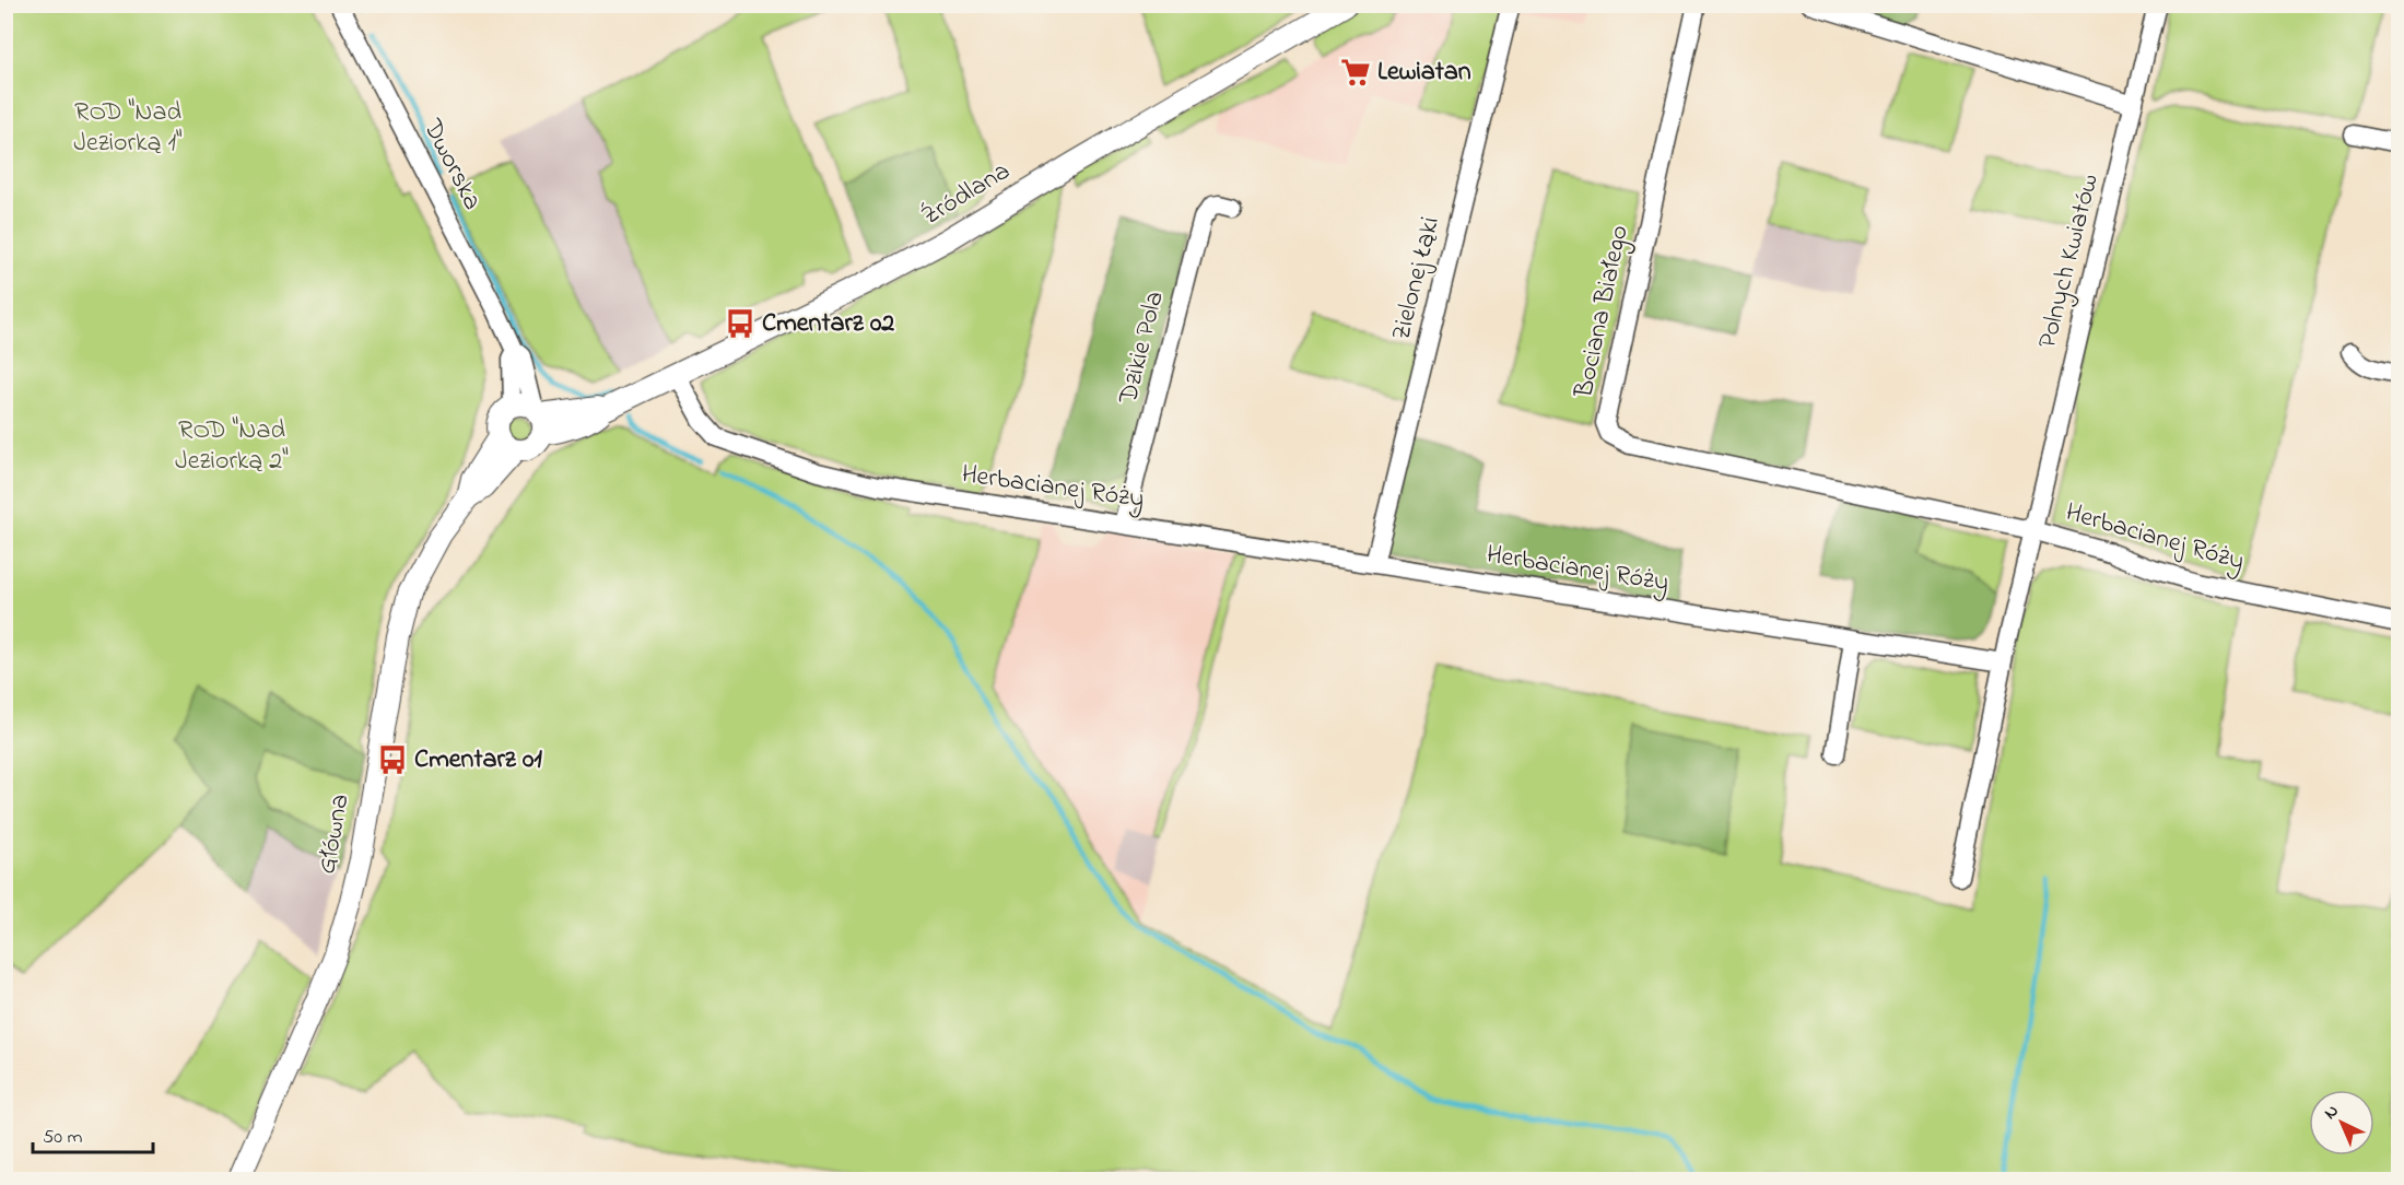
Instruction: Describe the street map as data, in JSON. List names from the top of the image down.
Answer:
{
  "streets": {
    "main road": ["Źródlana", "Główna"],
    "street": [
      "Dworska",
      "Polnych Kwiatów",
      "Zielonej Łąki",
      "Bociana Białego",
      "Dzikie Pola",
      "Herbacianej Róży"
    ]
  },
  "crossings": [
    ["Dworska", "Źródlana"],
    ["Dworska", "Główna"],
    ["Źródlana", "Herbacianej Róży"],
    ["Źródlana", "Główna"],
    ["Polnych Kwiatów", "Bociana Białego"],
    ["Polnych Kwiatów", "Herbacianej Róży"],
    ["Zielonej Łąki", "Herbacianej Róży"],
    ["Bociana Białego", "Herbacianej Róży"],
    ["Dzikie Pola", "Herbacianej Róży"]
  ],
  "parks": ["ROD \"Nad Jeziorką 1\"", "ROD \"Nad Jeziorką 2\""],
  "places": {
    "supermarket": ["Lewiatan"],
    "bus stop": ["Cmentarz 02", "Cmentarz 01"]
  },
  "scale_bar": "50 m",
  "north": "top left"
}
